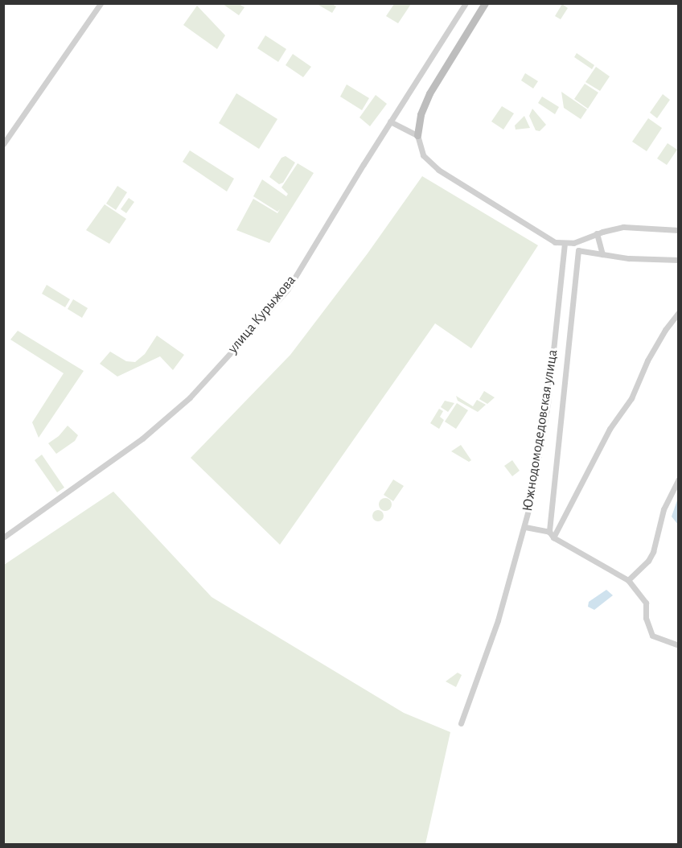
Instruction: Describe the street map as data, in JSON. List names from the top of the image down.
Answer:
{
  "streets": {
    "street": ["улица Курыжова", "Южнодомодедовская улица"]
  }
}
